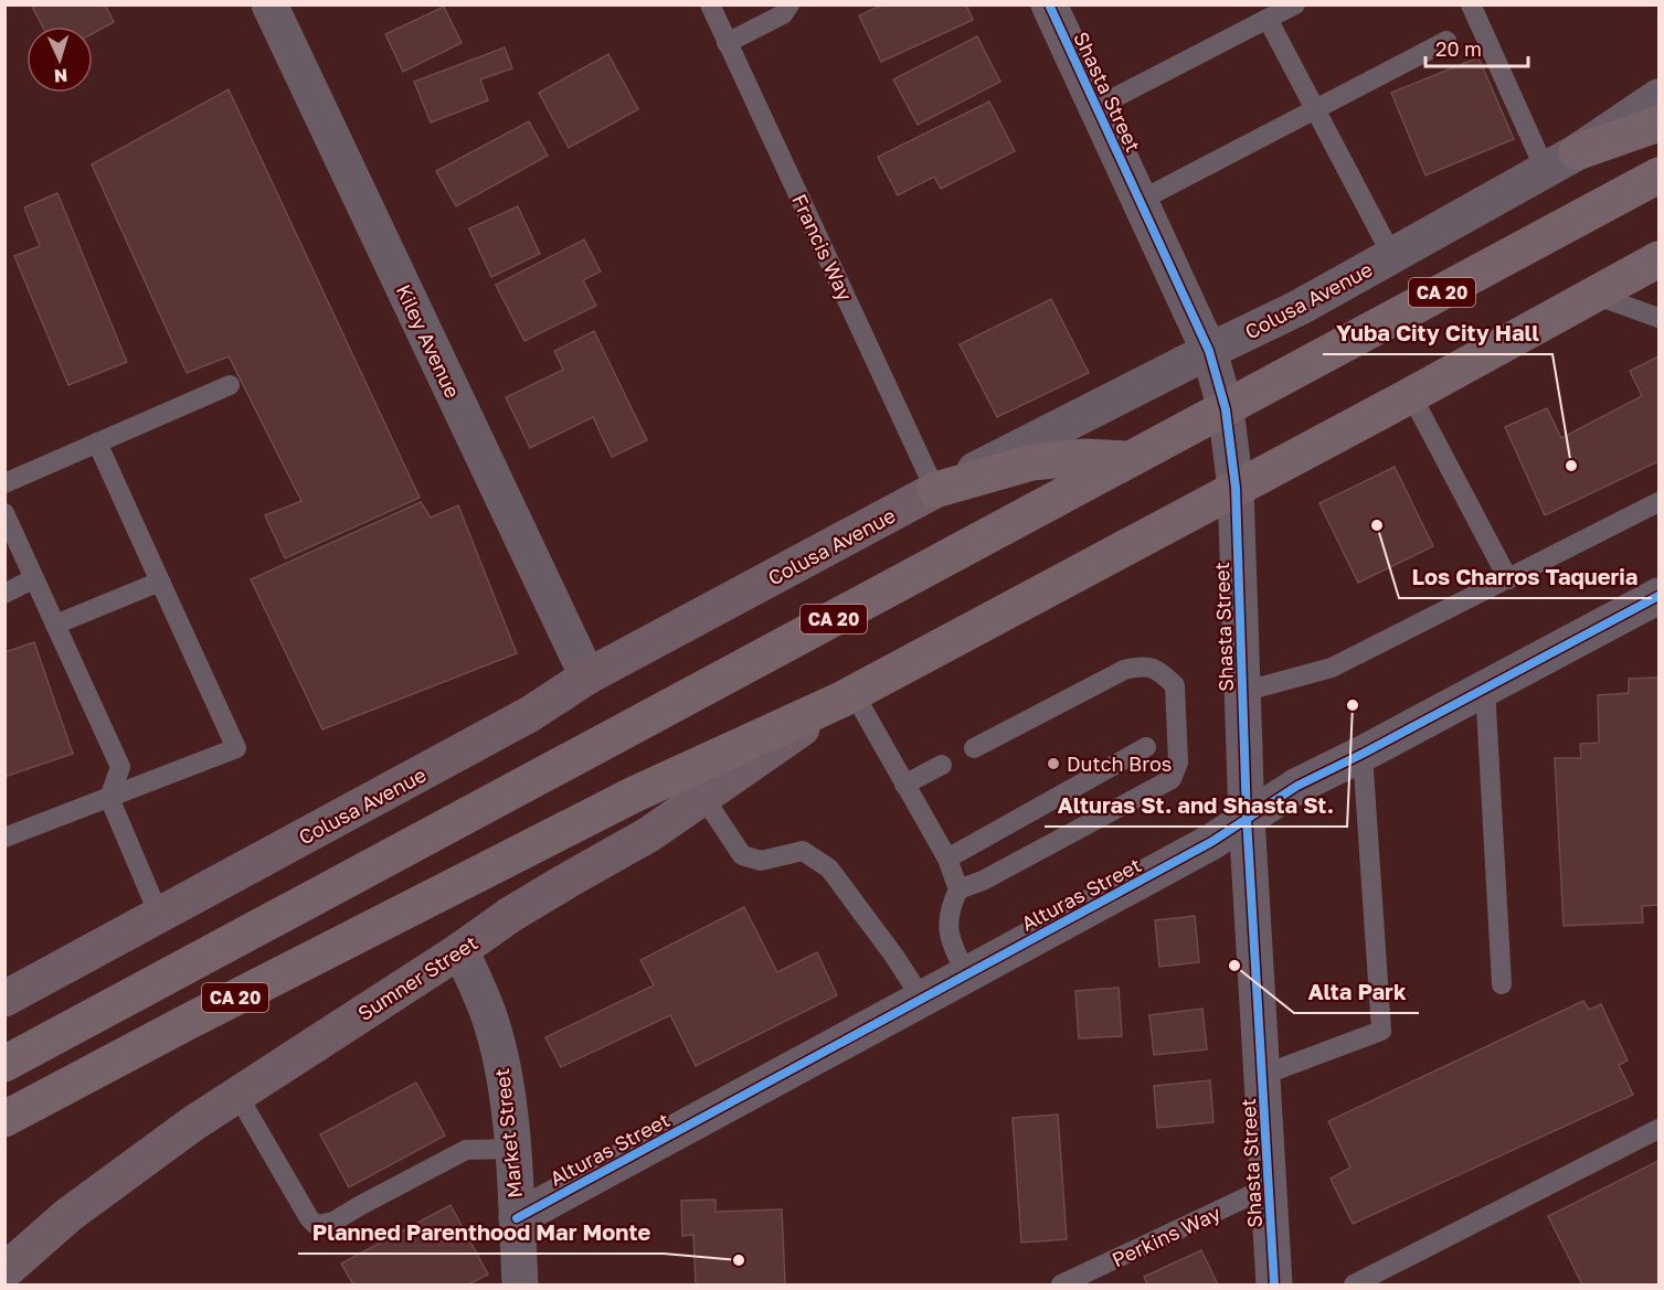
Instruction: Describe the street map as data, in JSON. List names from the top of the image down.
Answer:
{
  "streets": {
    "highway": ["CA 20"],
    "main road": ["Colusa Avenue", "Sumner Street"],
    "street": [
      "Shasta Street",
      "Kiley Avenue",
      "Alturas Street",
      "Market Street"
    ],
    "lane": ["Francis Way", "Perkins Way"]
  },
  "crossings": [
    ["Shasta Street", "CA 20"],
    ["Shasta Street", "Colusa Avenue"],
    ["Shasta Street", "Alturas Street"],
    ["Shasta Street", "Perkins Way"],
    ["Francis Way", "Colusa Avenue"],
    ["CA 20", "Sumner Street"],
    ["Colusa Avenue", "Kiley Avenue"],
    ["Alturas Street", "Market Street"],
    ["Sumner Street", "Market Street"]
  ],
  "places": [
    "Yuba City City Hall",
    "Los Charros Taqueria",
    "Alturas St. and Shasta St.",
    "Dutch Bros",
    "Alta Park",
    "Planned Parenthood Mar Monte"
  ],
  "scale_bar": "20 m",
  "north": "bottom"
}
